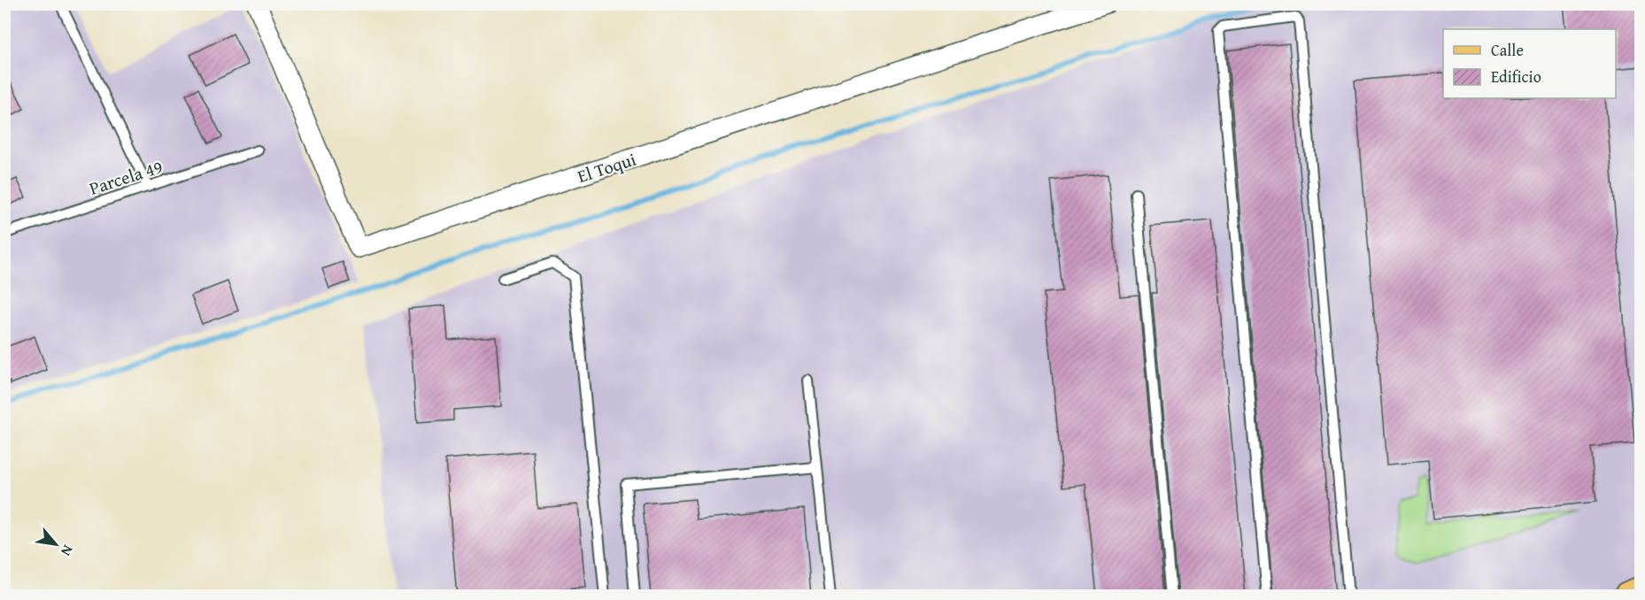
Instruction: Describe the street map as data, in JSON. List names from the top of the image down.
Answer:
{
  "streets": {
    "street": ["El Toqui"],
    "lane": ["Parcela 49"]
  },
  "legend": ["Calle", "Edificio"],
  "north": "bottom right"
}
